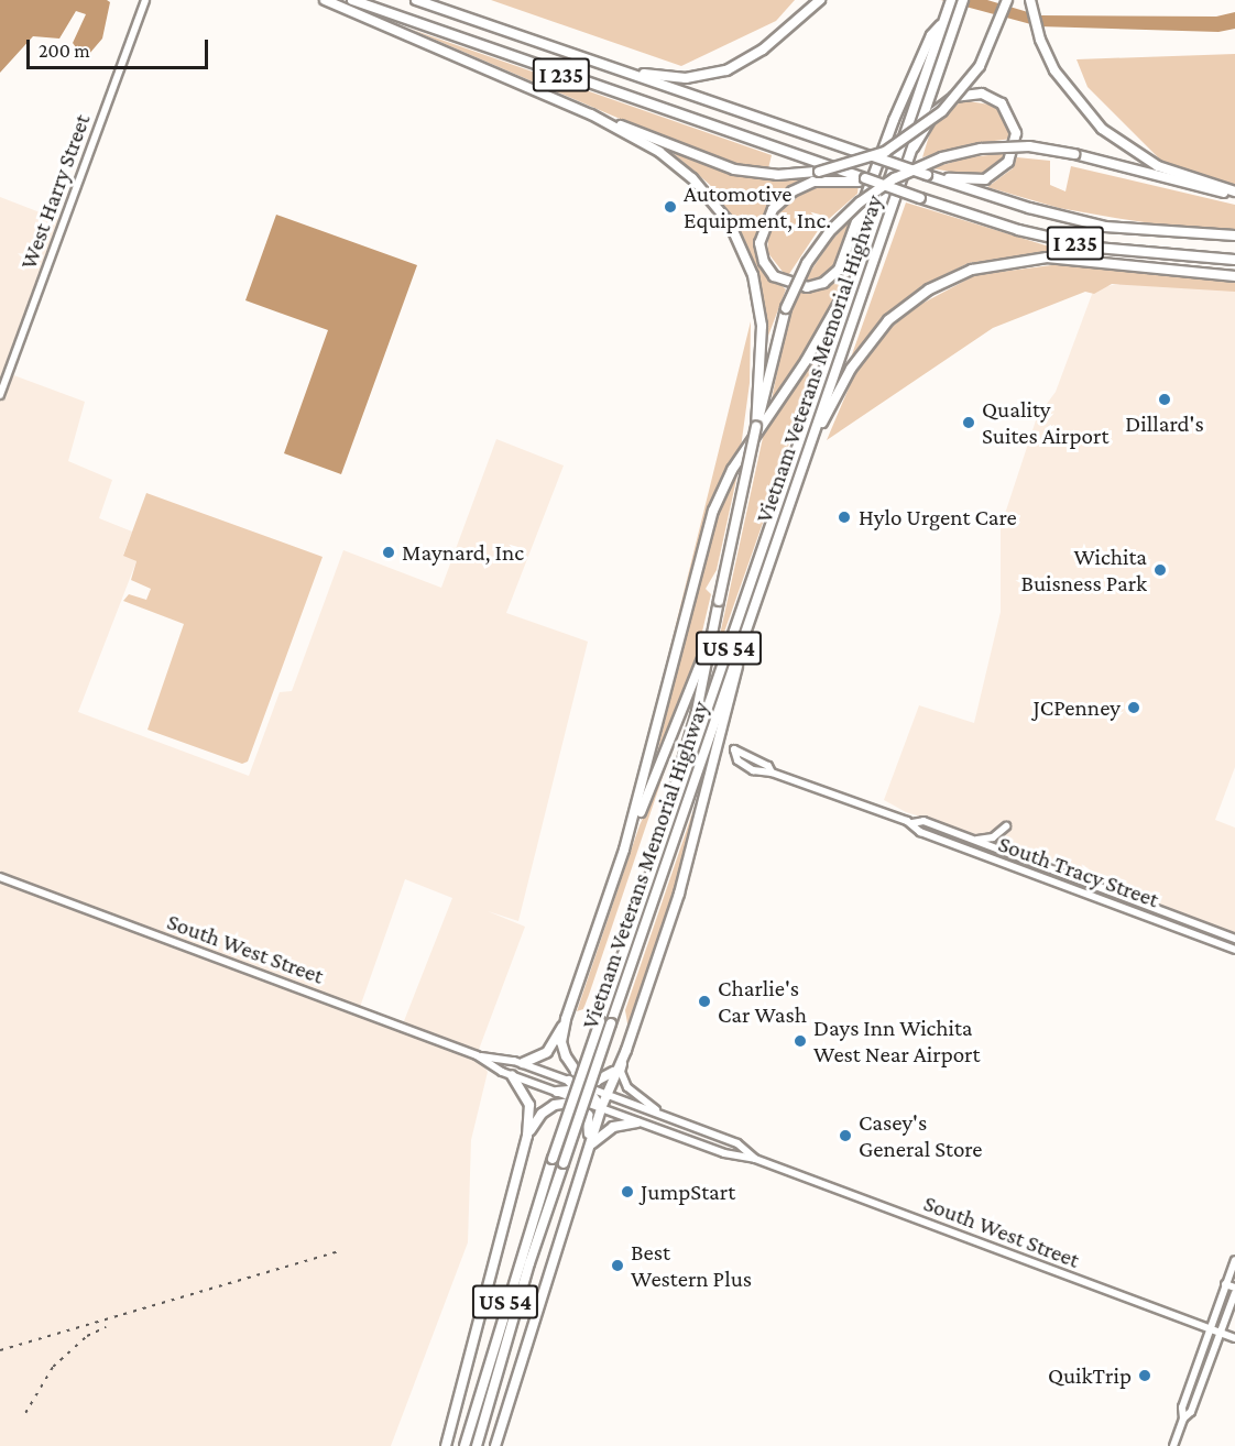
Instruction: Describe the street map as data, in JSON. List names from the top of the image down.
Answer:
{
  "streets": {
    "highway": ["I 235", "Vietnam Veterans Memorial Highway", "US 54"],
    "street": ["West Harry Street", "South Tracy Street", "South West Street"]
  },
  "places": [
    "Automotive Equipment, Inc.",
    "Dillard's",
    "Quality Suites Airport",
    "Hylo Urgent Care",
    "Maynard, Inc",
    "Wichita Buisness Park",
    "JCPenney",
    "Charlie's Car Wash",
    "Days Inn Wichita West Near Airport",
    "Casey's General Store",
    "JumpStart",
    "Best Western Plus",
    "QuikTrip"
  ],
  "scale_bar": "200 m"
}
